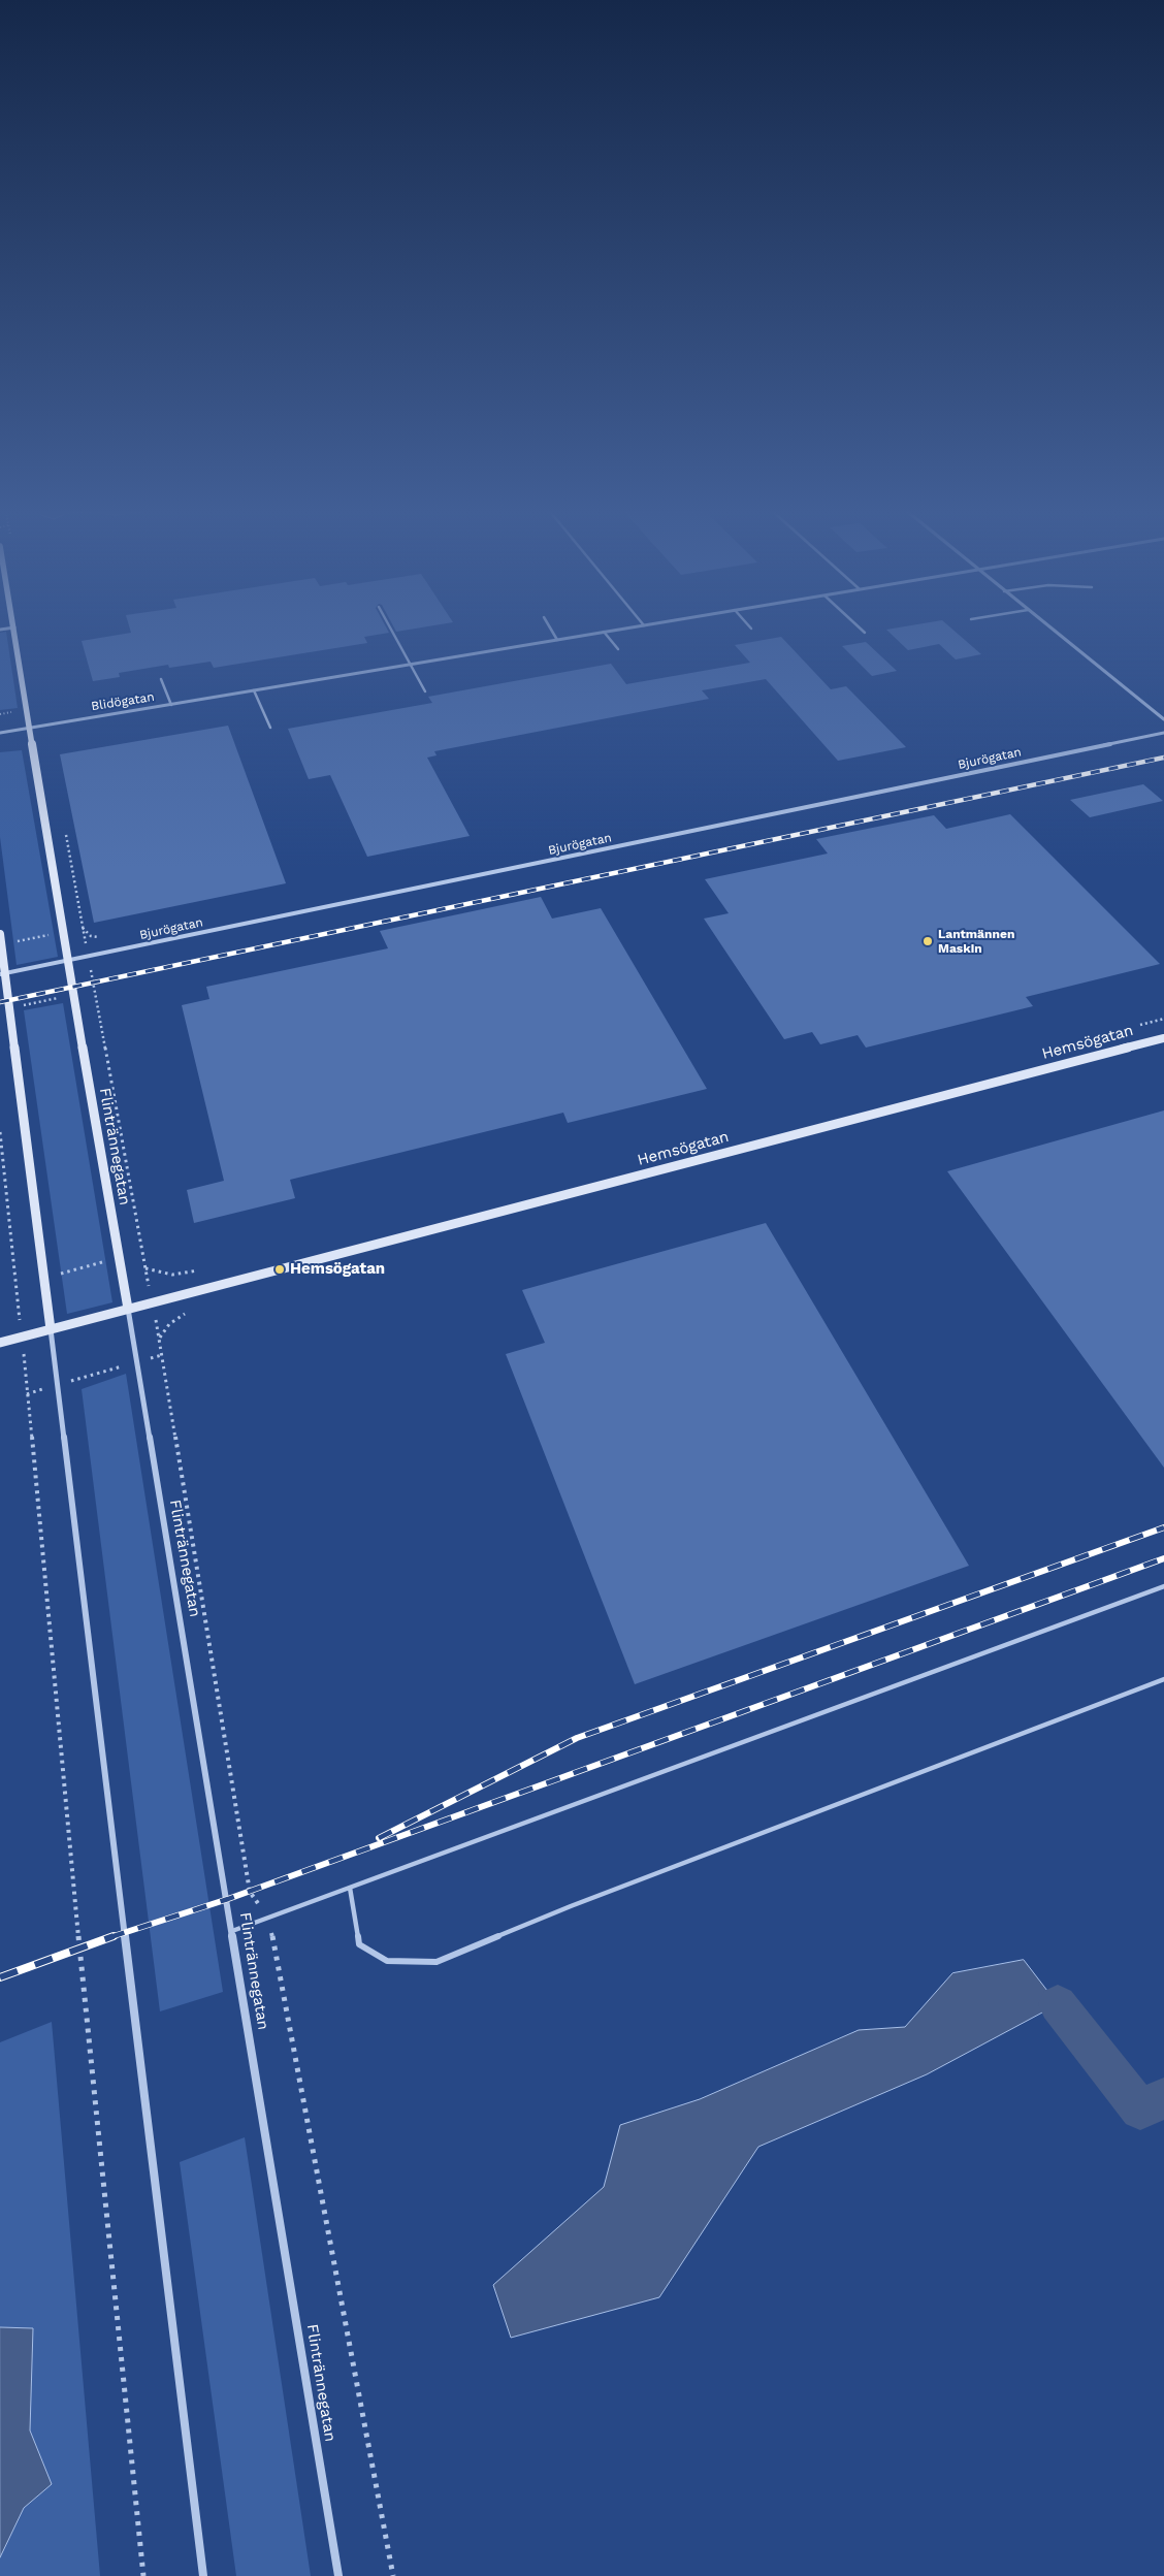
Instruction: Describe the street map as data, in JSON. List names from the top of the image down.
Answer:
{
  "streets": {
    "street": [
      "Blidögatan",
      "Bjurögatan",
      "Hemsögatan",
      "Flintrännegatan"
    ]
  },
  "crossings": [
    ["Blidögatan", "Flintrännegatan"],
    ["Bjurögatan", "Flintrännegatan"],
    ["Hemsögatan", "Flintrännegatan"]
  ],
  "places": ["Lantmännen Maskin", "Hemsögatan"]
}
